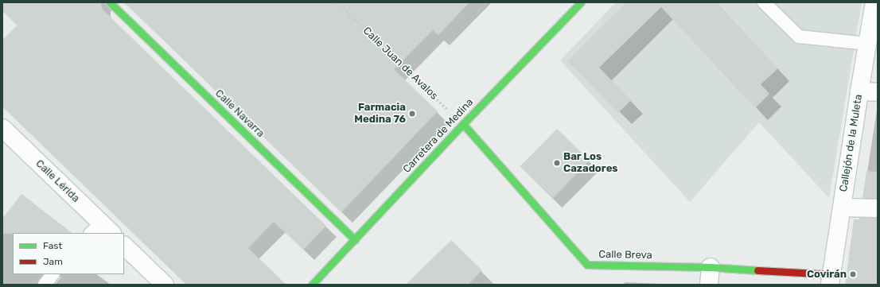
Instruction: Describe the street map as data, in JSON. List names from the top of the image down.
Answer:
{
  "streets": {
    "street": [
      "Calle Navarra",
      "Carretera de Medina",
      "Callejón de la Muleta",
      "Calle Lérida",
      "Calle Breva"
    ],
    "path": ["Calle Juan de Avalos"]
  },
  "crossings": [
    ["Calle Juan de Avalos", "Carretera de Medina"],
    ["Calle Juan de Avalos", "Calle Breva"],
    ["Calle Navarra", "Carretera de Medina"],
    ["Carretera de Medina", "Calle Breva"],
    ["Callejón de la Muleta", "Calle Breva"]
  ],
  "places": ["Farmacia Medina 76", "Bar Los Cazadores", "Covirán"],
  "legend": ["Fast", "Jam"]
}
